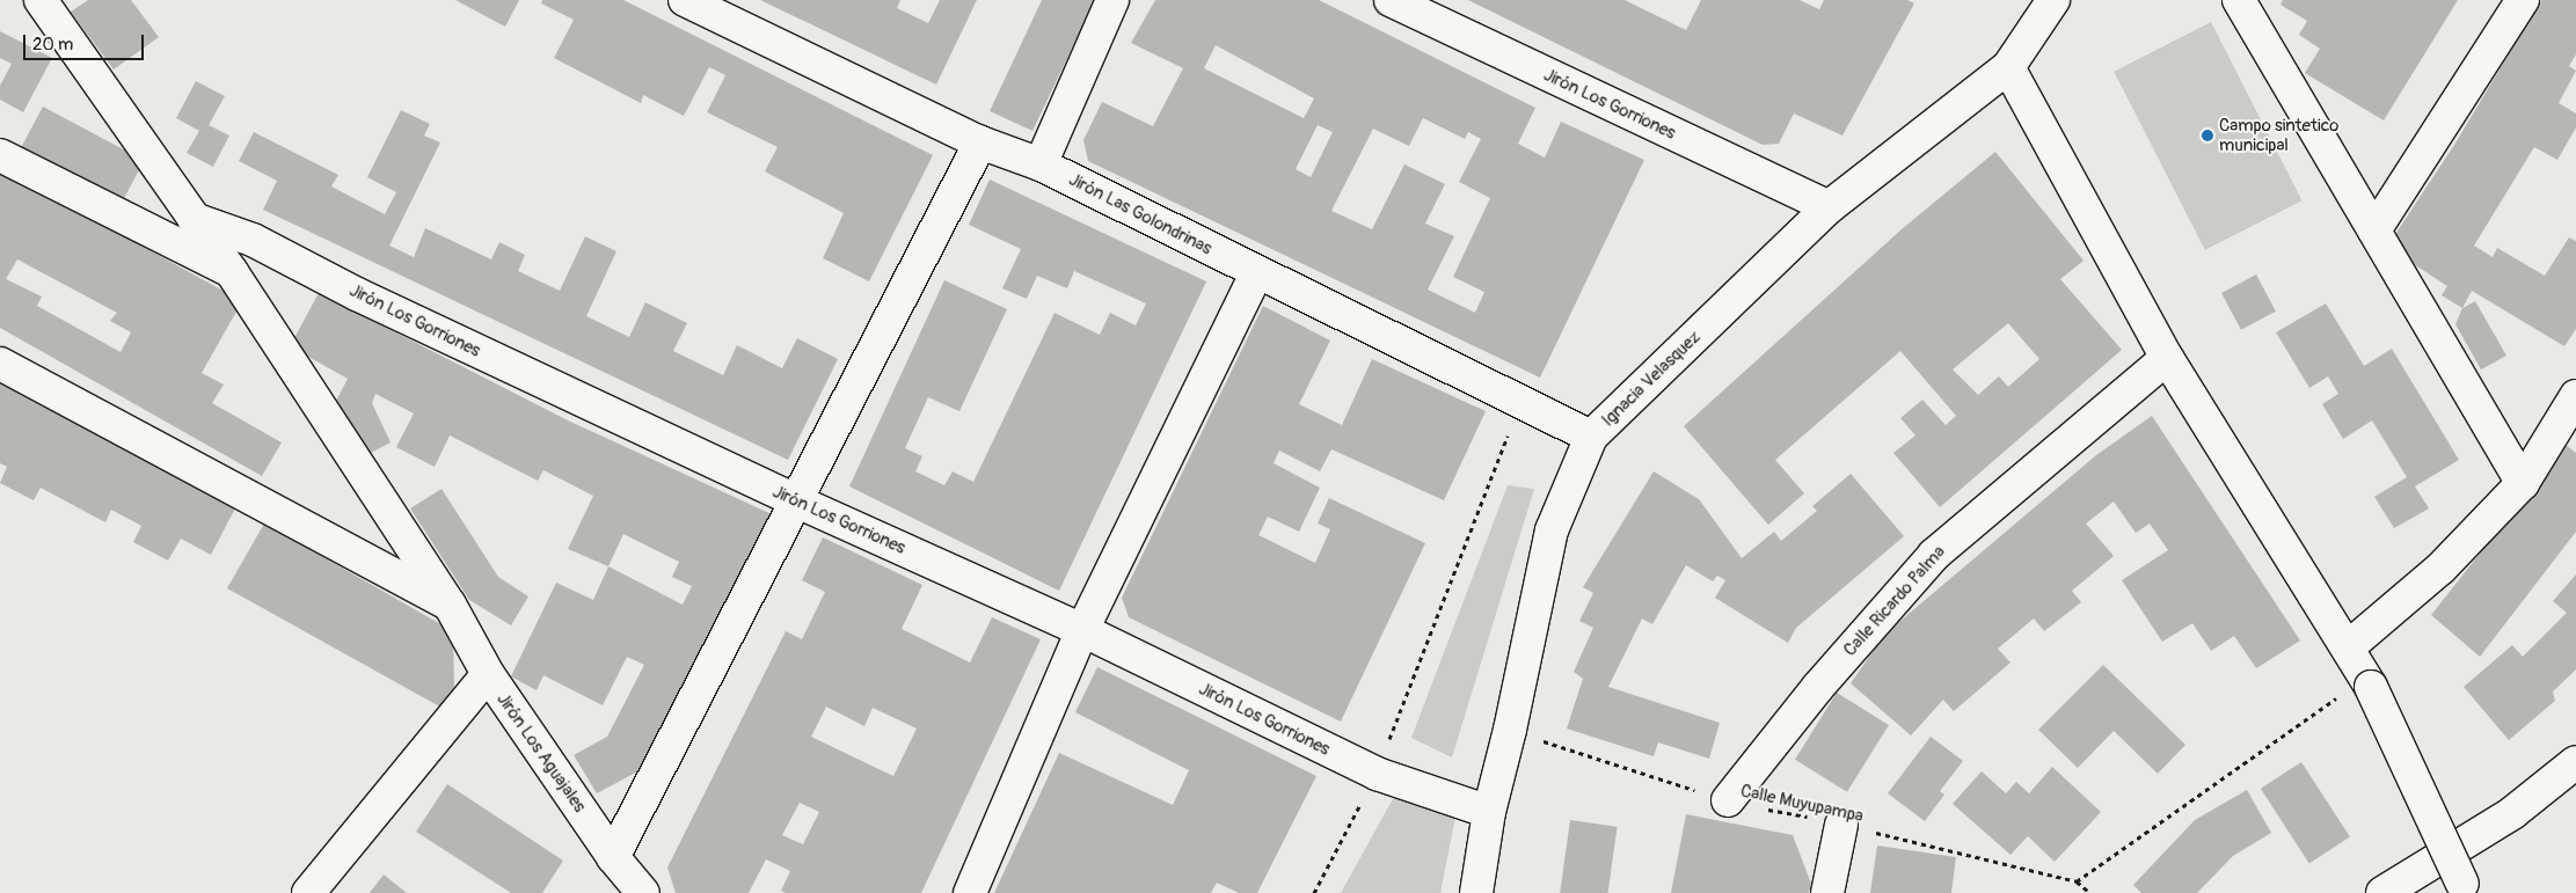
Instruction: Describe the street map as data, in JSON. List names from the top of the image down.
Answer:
{
  "streets": {
    "street": [
      "Jirón Los Gorriones",
      "Jirón Las Golondrinas",
      "Ignacia Velasquez",
      "Calle Ricardo Palma",
      "Jirón Los Aguajales"
    ],
    "path": ["Calle Muyupampa"]
  },
  "crossings": [
    ["Jirón Los Gorriones", "Ignacia Velasquez"],
    ["Jirón Los Gorriones", "Jirón Los Aguajales"],
    ["Jirón Las Golondrinas", "Ignacia Velasquez"],
    ["Ignacia Velasquez", "Calle Muyupampa"],
    ["Calle Ricardo Palma", "Calle Muyupampa"]
  ],
  "places": ["Campo sintetico municipal"],
  "scale_bar": "20 m"
}
